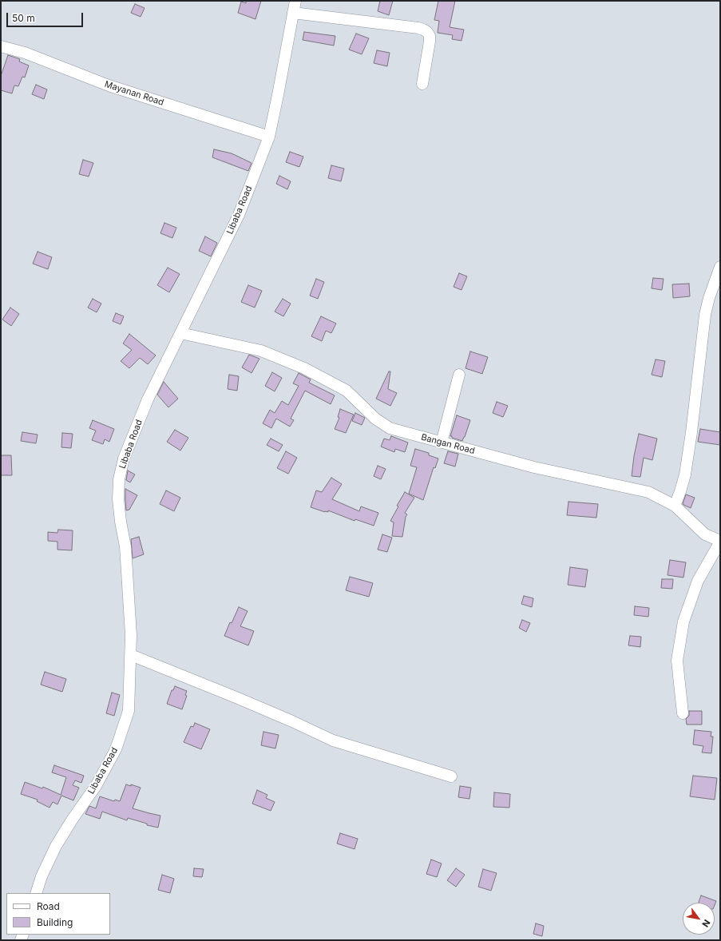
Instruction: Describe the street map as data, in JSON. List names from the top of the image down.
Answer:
{
  "streets": {
    "street": ["Mayanan Road", "Libaba Road", "Bangan Road"]
  },
  "crossings": [
    ["Mayanan Road", "Libaba Road"],
    ["Libaba Road", "Bangan Road"]
  ],
  "legend": ["Road", "Building"],
  "scale_bar": "50 m",
  "north": "bottom right"
}
